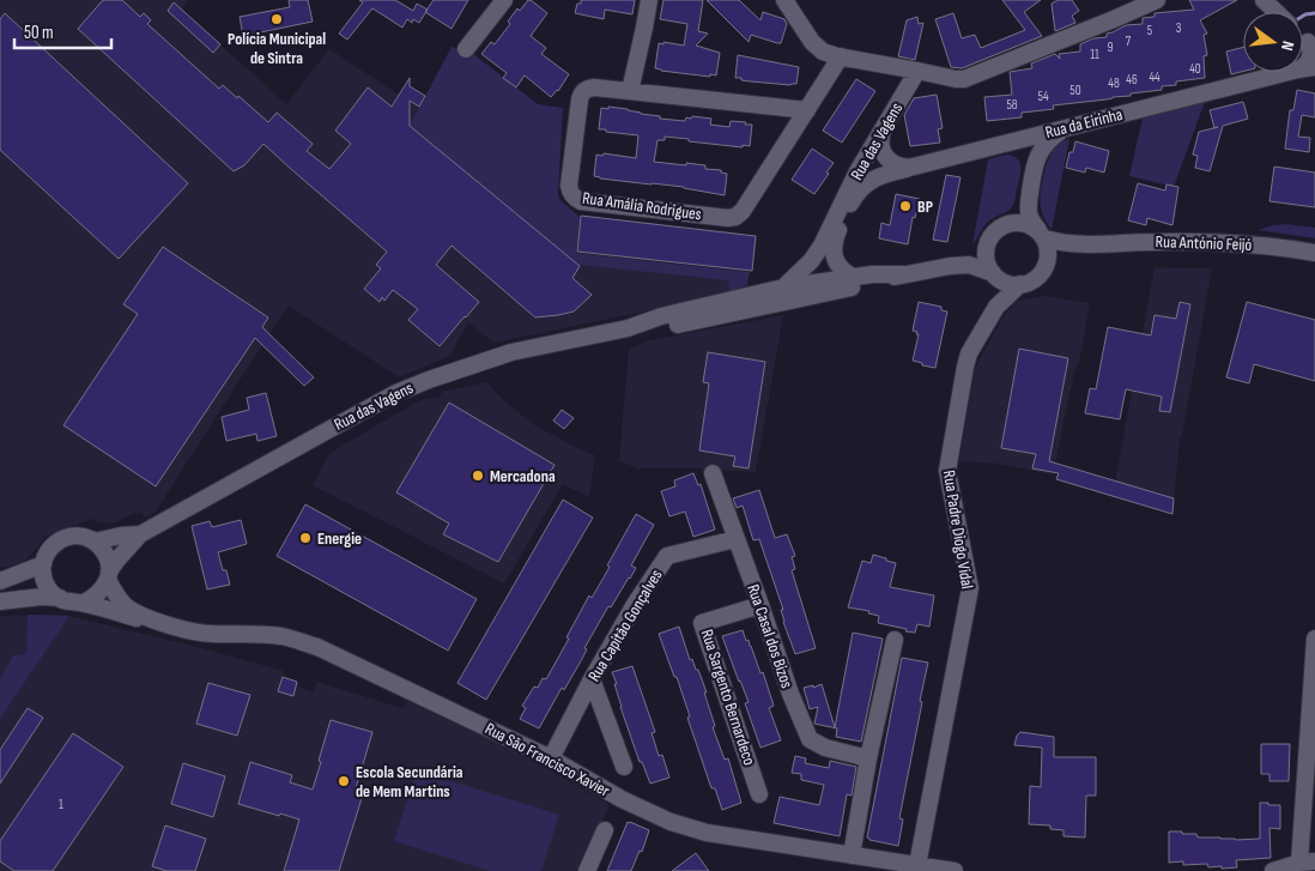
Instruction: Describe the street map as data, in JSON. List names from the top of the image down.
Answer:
{
  "streets": {
    "street": [
      "Rua da Eirinha",
      "Rua das Vagens",
      "Rua Amália Rodrigues",
      "Rua António Feijó",
      "Rua Padre Diogo Vidal",
      "Rua Capitão Gonçalves",
      "Rua Casal dos Bizos",
      "Rua Sargento Bernardeco",
      "Rua São Francisco Xavier"
    ]
  },
  "crossings": [
    ["Rua da Eirinha", "Rua das Vagens"],
    ["Rua das Vagens", "Rua São Francisco Xavier"],
    ["Rua António Feijó", "Rua Padre Diogo Vidal"],
    ["Rua Padre Diogo Vidal", "Rua São Francisco Xavier"],
    ["Rua Capitão Gonçalves", "Rua Casal dos Bizos"],
    ["Rua Capitão Gonçalves", "Rua São Francisco Xavier"],
    ["Rua Casal dos Bizos", "Rua Sargento Bernardeco"]
  ],
  "places": [
    "Polícia Municipal de Sintra",
    "BP",
    "Mercadona",
    "Energie",
    "Escola Secundária de Mem Martins"
  ],
  "house_numbers": [
    "3",
    "5",
    "7",
    "9",
    "11",
    "40",
    "44",
    "46",
    "48",
    "50",
    "54",
    "58",
    "1"
  ],
  "scale_bar": "50 m",
  "north": "right"
}
